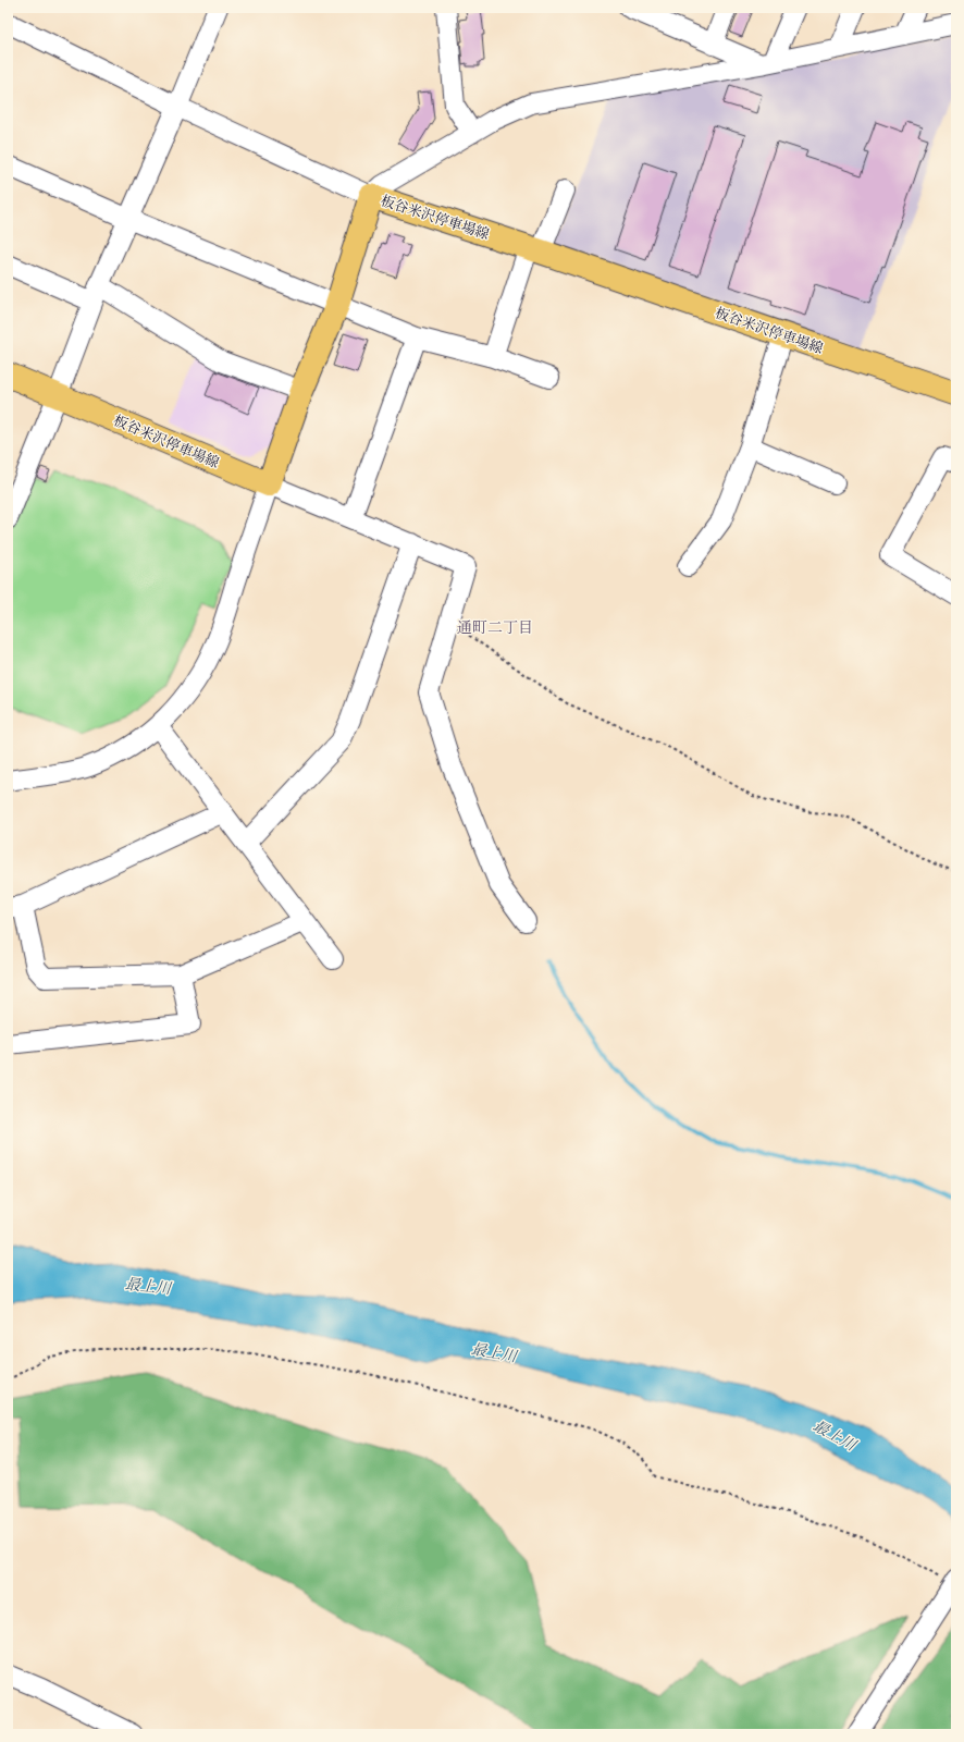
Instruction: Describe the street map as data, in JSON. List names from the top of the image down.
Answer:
{
  "streets": {
    "main road": ["板谷米沢停車場線"]
  },
  "districts": ["通町二丁目"],
  "water": ["最上川"]
}
